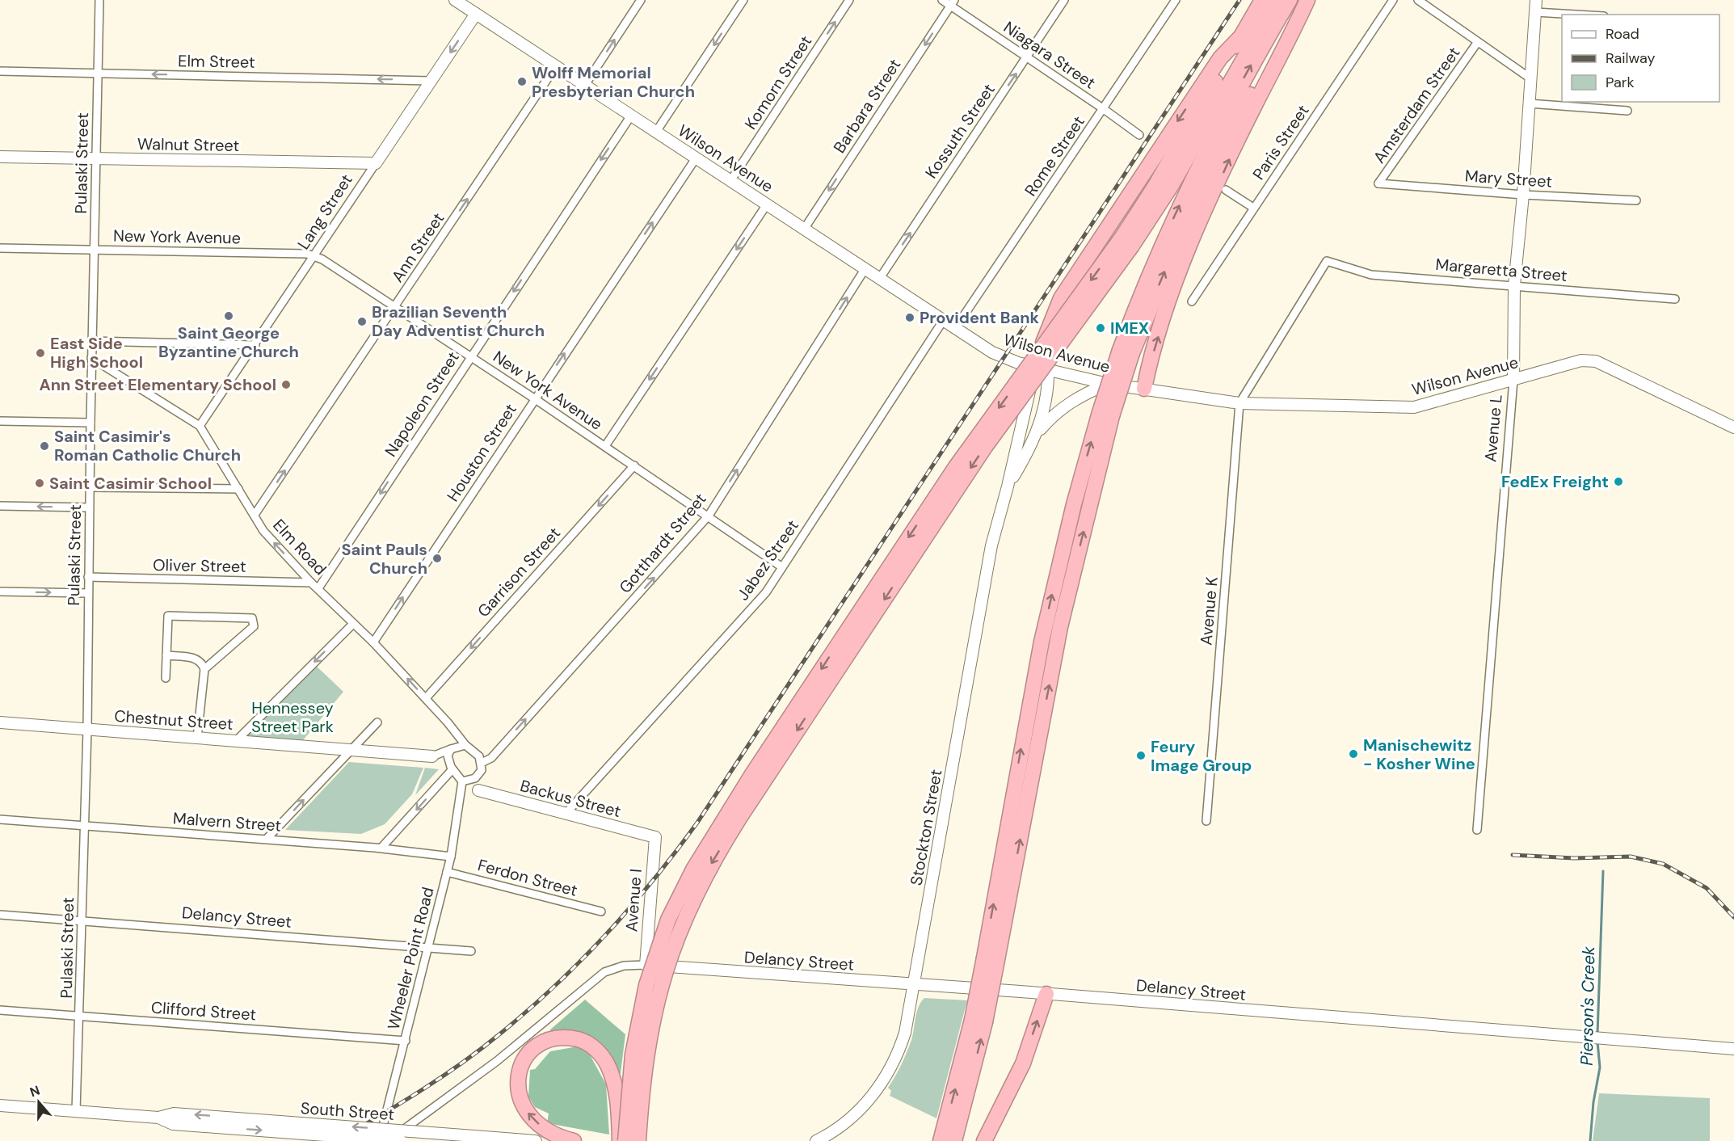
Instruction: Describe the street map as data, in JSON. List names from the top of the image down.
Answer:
{
  "streets": {
    "main road": [
      "Walnut Street",
      "Wilson Avenue",
      "Lang Street",
      "Avenue L",
      "Chestnut Street",
      "Backus Street",
      "Stockton Street",
      "Avenue I",
      "Delancy Street",
      "South Street"
    ],
    "street": [
      "Niagara Street",
      "Elm Street",
      "Komorn Street",
      "Amsterdam Street",
      "Barbara Street",
      "Kossuth Street",
      "Paris Street",
      "Rome Street",
      "Pulaski Street",
      "Mary Street",
      "New York Avenue",
      "Ann Street",
      "Margaretta Street",
      "Napoleon Street",
      "Houston Street",
      "Gotthardt Street",
      "Elm Road",
      "Jabez Street",
      "Oliver Street",
      "Garrison Street",
      "Avenue K",
      "Malvern Street",
      "Ferdon Street",
      "Wheeler Point Road",
      "Clifford Street"
    ]
  },
  "crossings": [
    ["Niagara Street", "Barbara Street"],
    ["Niagara Street", "Kossuth Street"],
    ["Niagara Street", "Rome Street"],
    ["Elm Street", "Pulaski Street"],
    ["Elm Street", "Lang Street"],
    ["Komorn Street", "Wilson Avenue"],
    ["Amsterdam Street", "Mary Street"],
    ["Barbara Street", "Wilson Avenue"],
    ["Kossuth Street", "Wilson Avenue"],
    ["Walnut Street", "Pulaski Street"],
    ["Walnut Street", "Lang Street"],
    ["Rome Street", "Wilson Avenue"],
    ["Wilson Avenue", "Lang Street"],
    ["Wilson Avenue", "Ann Street"],
    ["Wilson Avenue", "Margaretta Street"],
    ["Wilson Avenue", "Napoleon Street"],
    ["Wilson Avenue", "Avenue L"],
    ["Wilson Avenue", "Houston Street"],
    ["Wilson Avenue", "Gotthardt Street"],
    ["Wilson Avenue", "Jabez Street"],
    ["Wilson Avenue", "Avenue K"],
    ["Wilson Avenue", "Stockton Street"],
    ["Pulaski Street", "New York Avenue"],
    ["Pulaski Street", "Elm Road"],
    ["Pulaski Street", "Oliver Street"],
    ["Pulaski Street", "Chestnut Street"],
    ["Pulaski Street", "Malvern Street"],
    ["Pulaski Street", "Delancy Street"],
    ["Pulaski Street", "Clifford Street"],
    ["Pulaski Street", "South Street"],
    ["Mary Street", "Avenue L"],
    ["Lang Street", "New York Avenue"],
    ["Lang Street", "Elm Road"],
    ["New York Avenue", "Ann Street"],
    ["New York Avenue", "Napoleon Street"],
    ["New York Avenue", "Houston Street"],
    ["New York Avenue", "Gotthardt Street"],
    ["New York Avenue", "Jabez Street"],
    ["New York Avenue", "Garrison Street"],
    ["Ann Street", "Elm Road"],
    ["Margaretta Street", "Avenue L"],
    ["Margaretta Street", "Avenue K"],
    ["Napoleon Street", "Elm Road"],
    ["Houston Street", "Elm Road"],
    ["Gotthardt Street", "Elm Road"],
    ["Gotthardt Street", "Wheeler Point Road"],
    ["Elm Road", "Oliver Street"],
    ["Elm Road", "Garrison Street"],
    ["Elm Road", "Wheeler Point Road"],
    ["Jabez Street", "Backus Street"],
    ["Backus Street", "Avenue I"],
    ["Malvern Street", "Wheeler Point Road"],
    ["Stockton Street", "Delancy Street"],
    ["Ferdon Street", "Wheeler Point Road"],
    ["Avenue I", "Delancy Street"],
    ["Delancy Street", "Wheeler Point Road"],
    ["Wheeler Point Road", "Clifford Street"]
  ],
  "one_way": [
    "Elm Street",
    "Komorn Street",
    "Barbara Street",
    "Kossuth Street",
    "Ann Street",
    "Napoleon Street",
    "Houston Street",
    "Gotthardt Street",
    "Garrison Street"
  ],
  "water": ["Pierson's Creek"],
  "parks": ["Hennessey Street Park"],
  "places": [
    "Wolff Memorial Presbyterian Church",
    "Saint George Byzantine Church",
    "Provident Bank",
    "Brazilian Seventh Day Adventist Church",
    "IMEX",
    "East Side High School",
    "Ann Street Elementary School",
    "Saint Casimir's Roman Catholic Church",
    "FedEx Freight",
    "Saint Casimir School",
    "Saint Pauls Church",
    "Manischewitz - Kosher Wine",
    "Feury Image Group"
  ],
  "legend": ["Road", "Railway", "Park"],
  "north": "top"
}
